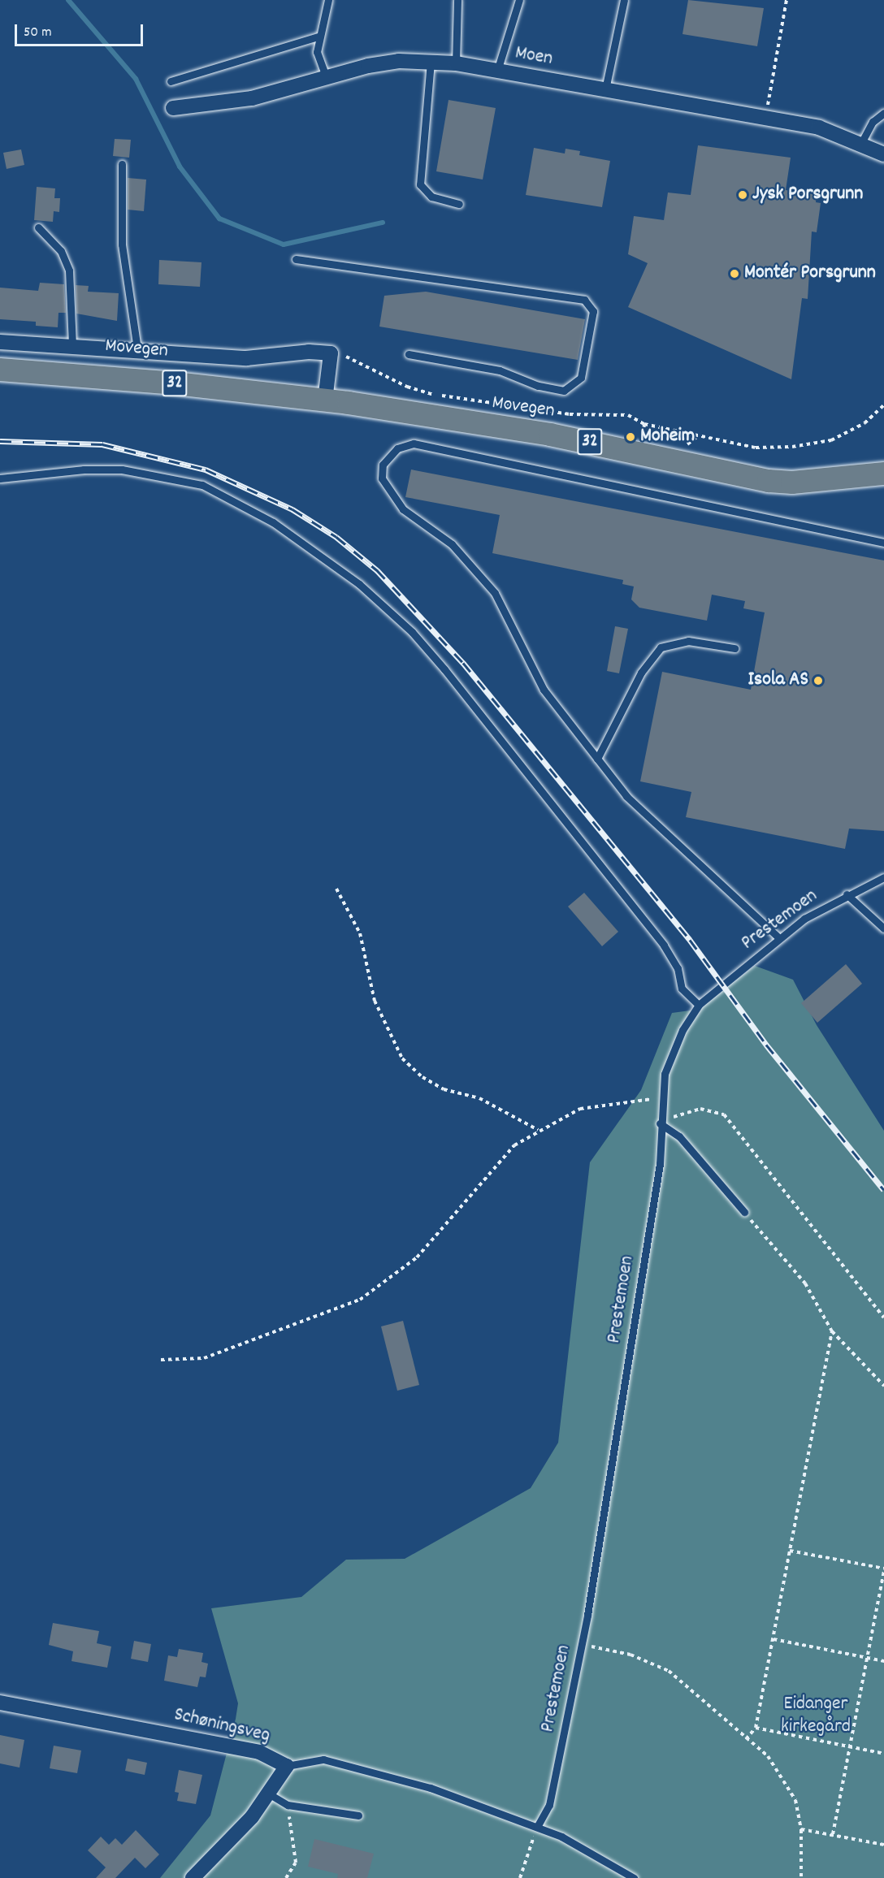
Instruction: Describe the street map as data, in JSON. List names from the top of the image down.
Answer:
{
  "streets": {
    "main road": ["Movegen", "32"],
    "street": ["Moen", "Schøningsveg"],
    "lane": ["Prestemoen"]
  },
  "parks": ["Eidanger kirkegård"],
  "places": [
    "Jysk Porsgrunn",
    "Montér Porsgrunn",
    "Moheim",
    "Isola AS"
  ],
  "scale_bar": "50 m"
}
